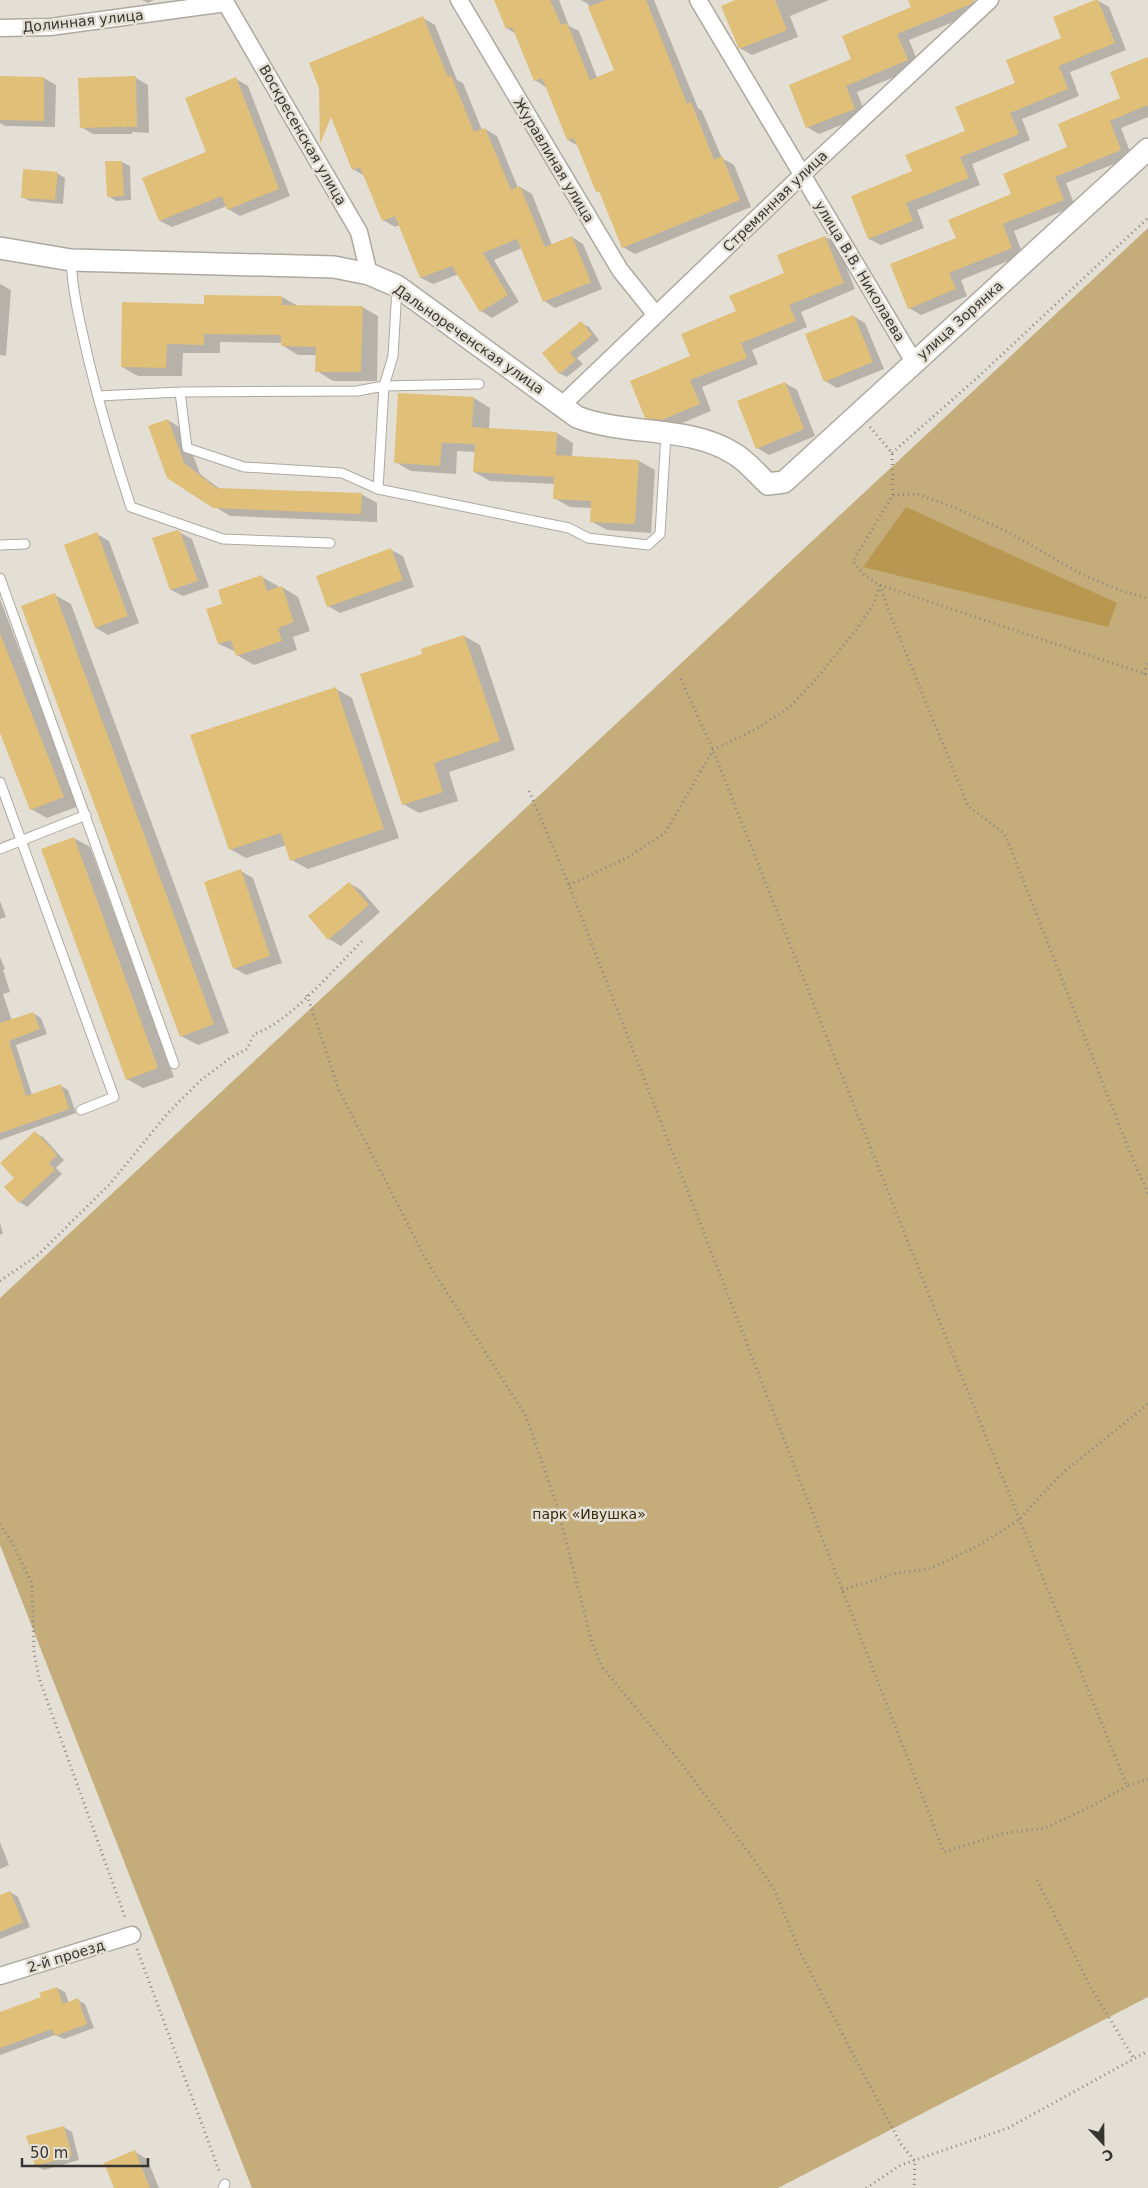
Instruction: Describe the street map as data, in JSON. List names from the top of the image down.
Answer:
{
  "streets": {
    "street": [
      "Долинная улица",
      "Воскресенская улица",
      "Журавлиная улица",
      "Стремянная улица",
      "улица В.В. Николаева",
      "улица Зорянка",
      "Дальнореченская улица",
      "2-й проезд"
    ]
  },
  "crossings": [
    ["Долинная улица", "Воскресенская улица"],
    ["Воскресенская улица", "Дальнореченская улица"],
    ["Журавлиная улица", "Стремянная улица"],
    ["Стремянная улица", "улица В.В. Николаева"],
    ["Стремянная улица", "Дальнореченская улица"],
    ["улица В.В. Николаева", "улица Зорянка"],
    ["улица Зорянка", "Дальнореченская улица"]
  ],
  "parks": ["парк «Ивушка»"],
  "scale_bar": "50 m",
  "north": "bottom"
}
